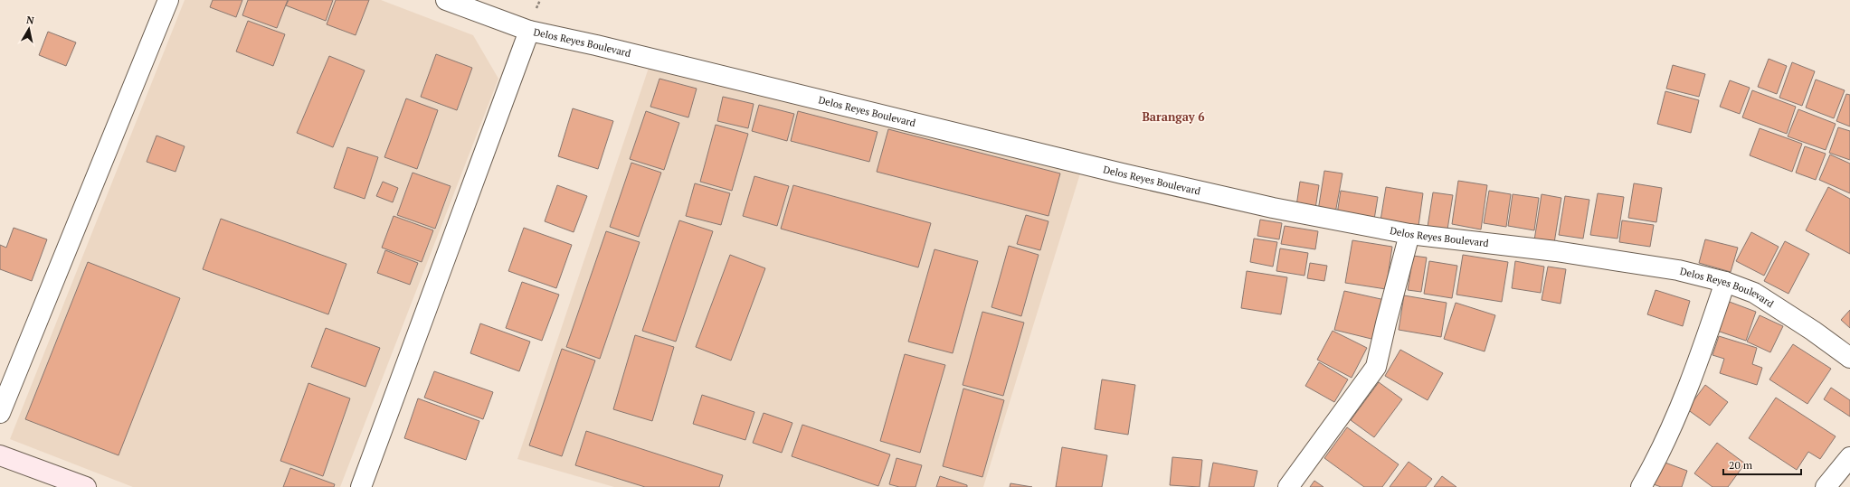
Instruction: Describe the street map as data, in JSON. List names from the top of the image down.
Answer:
{
  "streets": {
    "street": ["Delos Reyes Boulevard"]
  },
  "districts": ["Barangay 6"],
  "scale_bar": "20 m",
  "north": "top"
}
